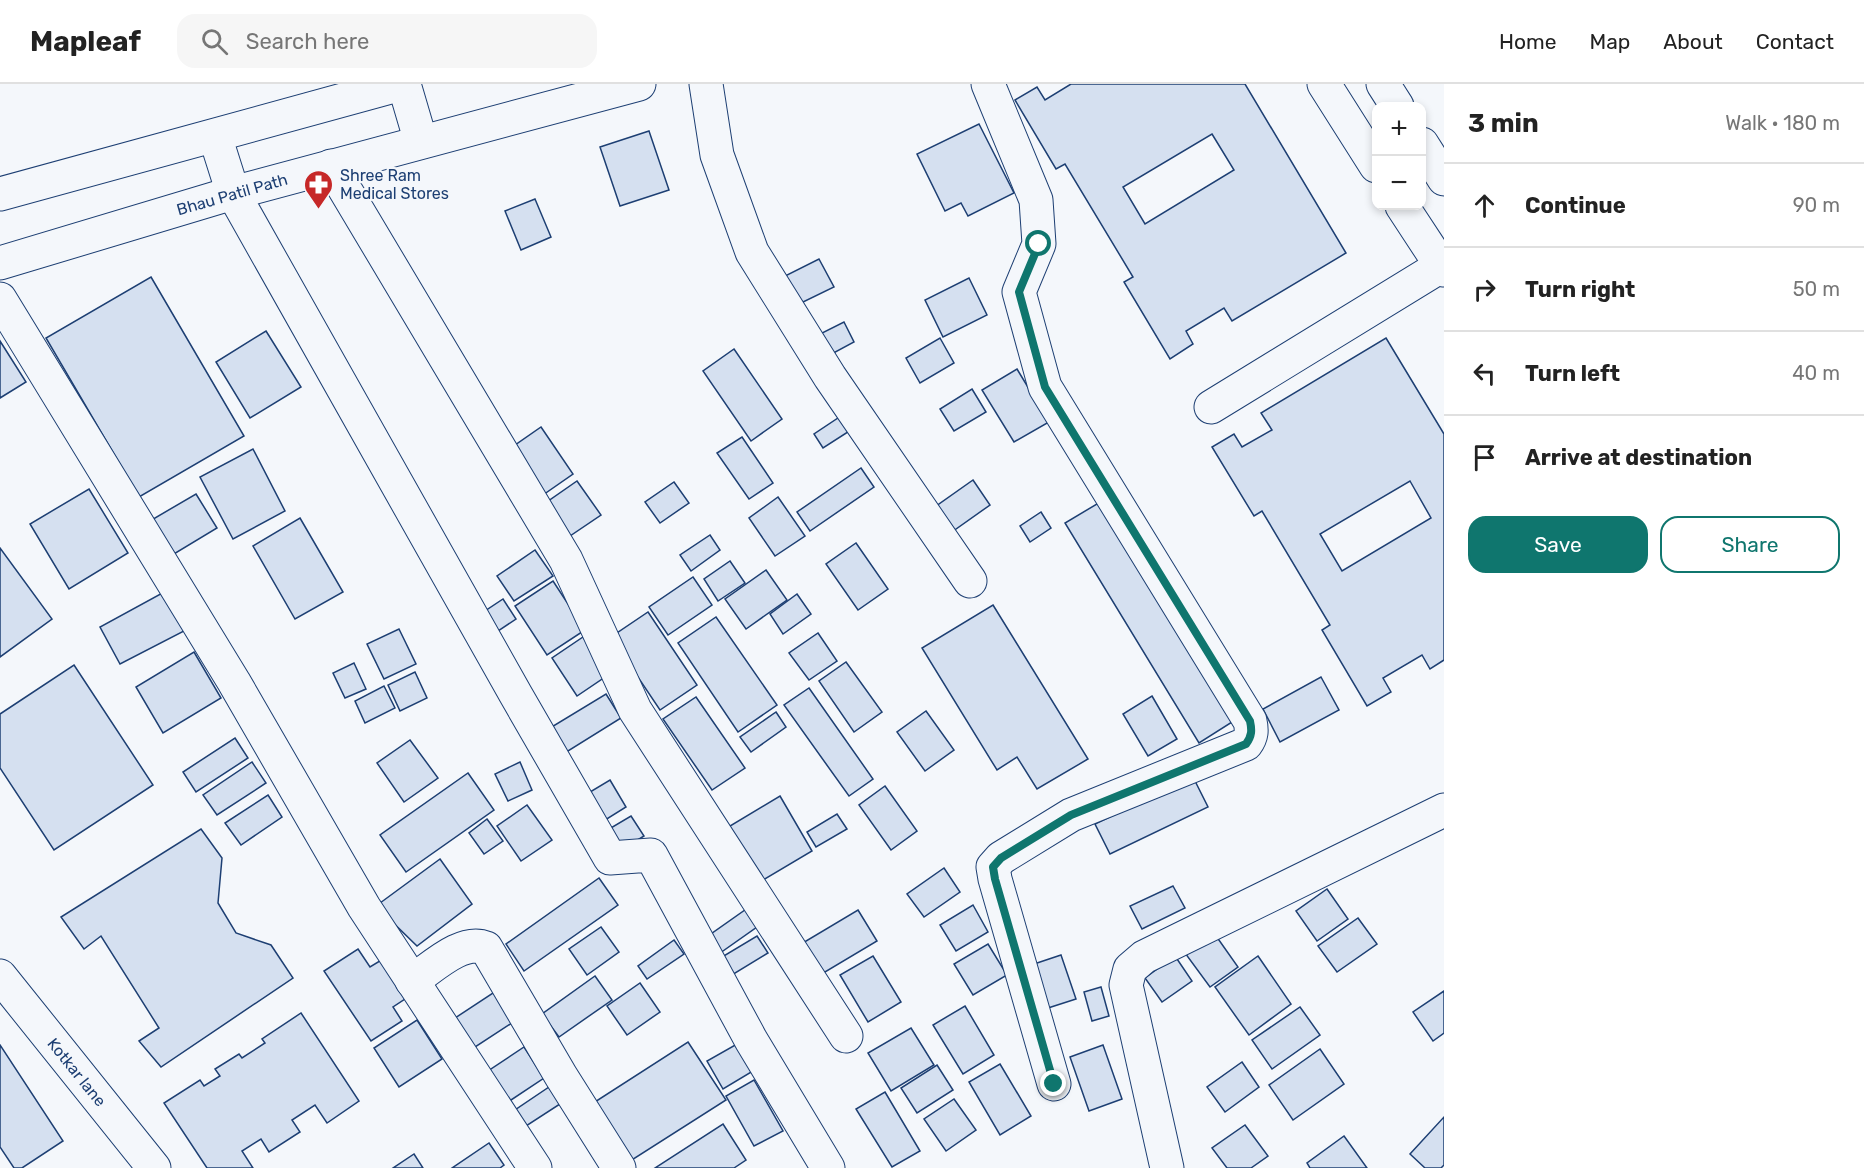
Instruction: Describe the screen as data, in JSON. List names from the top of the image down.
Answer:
{
  "streets": {
    "street": ["Bhau Patil Path", "Kotkar lane"]
  },
  "places": {
    "pharmacy": ["Shree Ram Medical Stores"]
  },
  "page": {
    "header": "Mapleaf",
    "search": "Search here",
    "nav": [
      "Home",
      "Map",
      "About",
      "Contact"
    ],
    "heading": ["3 min", "Walk · 180 m"],
    "map_buttons": ["+", "−"],
    "list": [
      ["Continue", "90 m"],
      ["Turn right", "50 m"],
      ["Turn left", "40 m"],
      "Arrive at destination"
    ],
    "buttons": ["Save", "Share"]
  }
}
